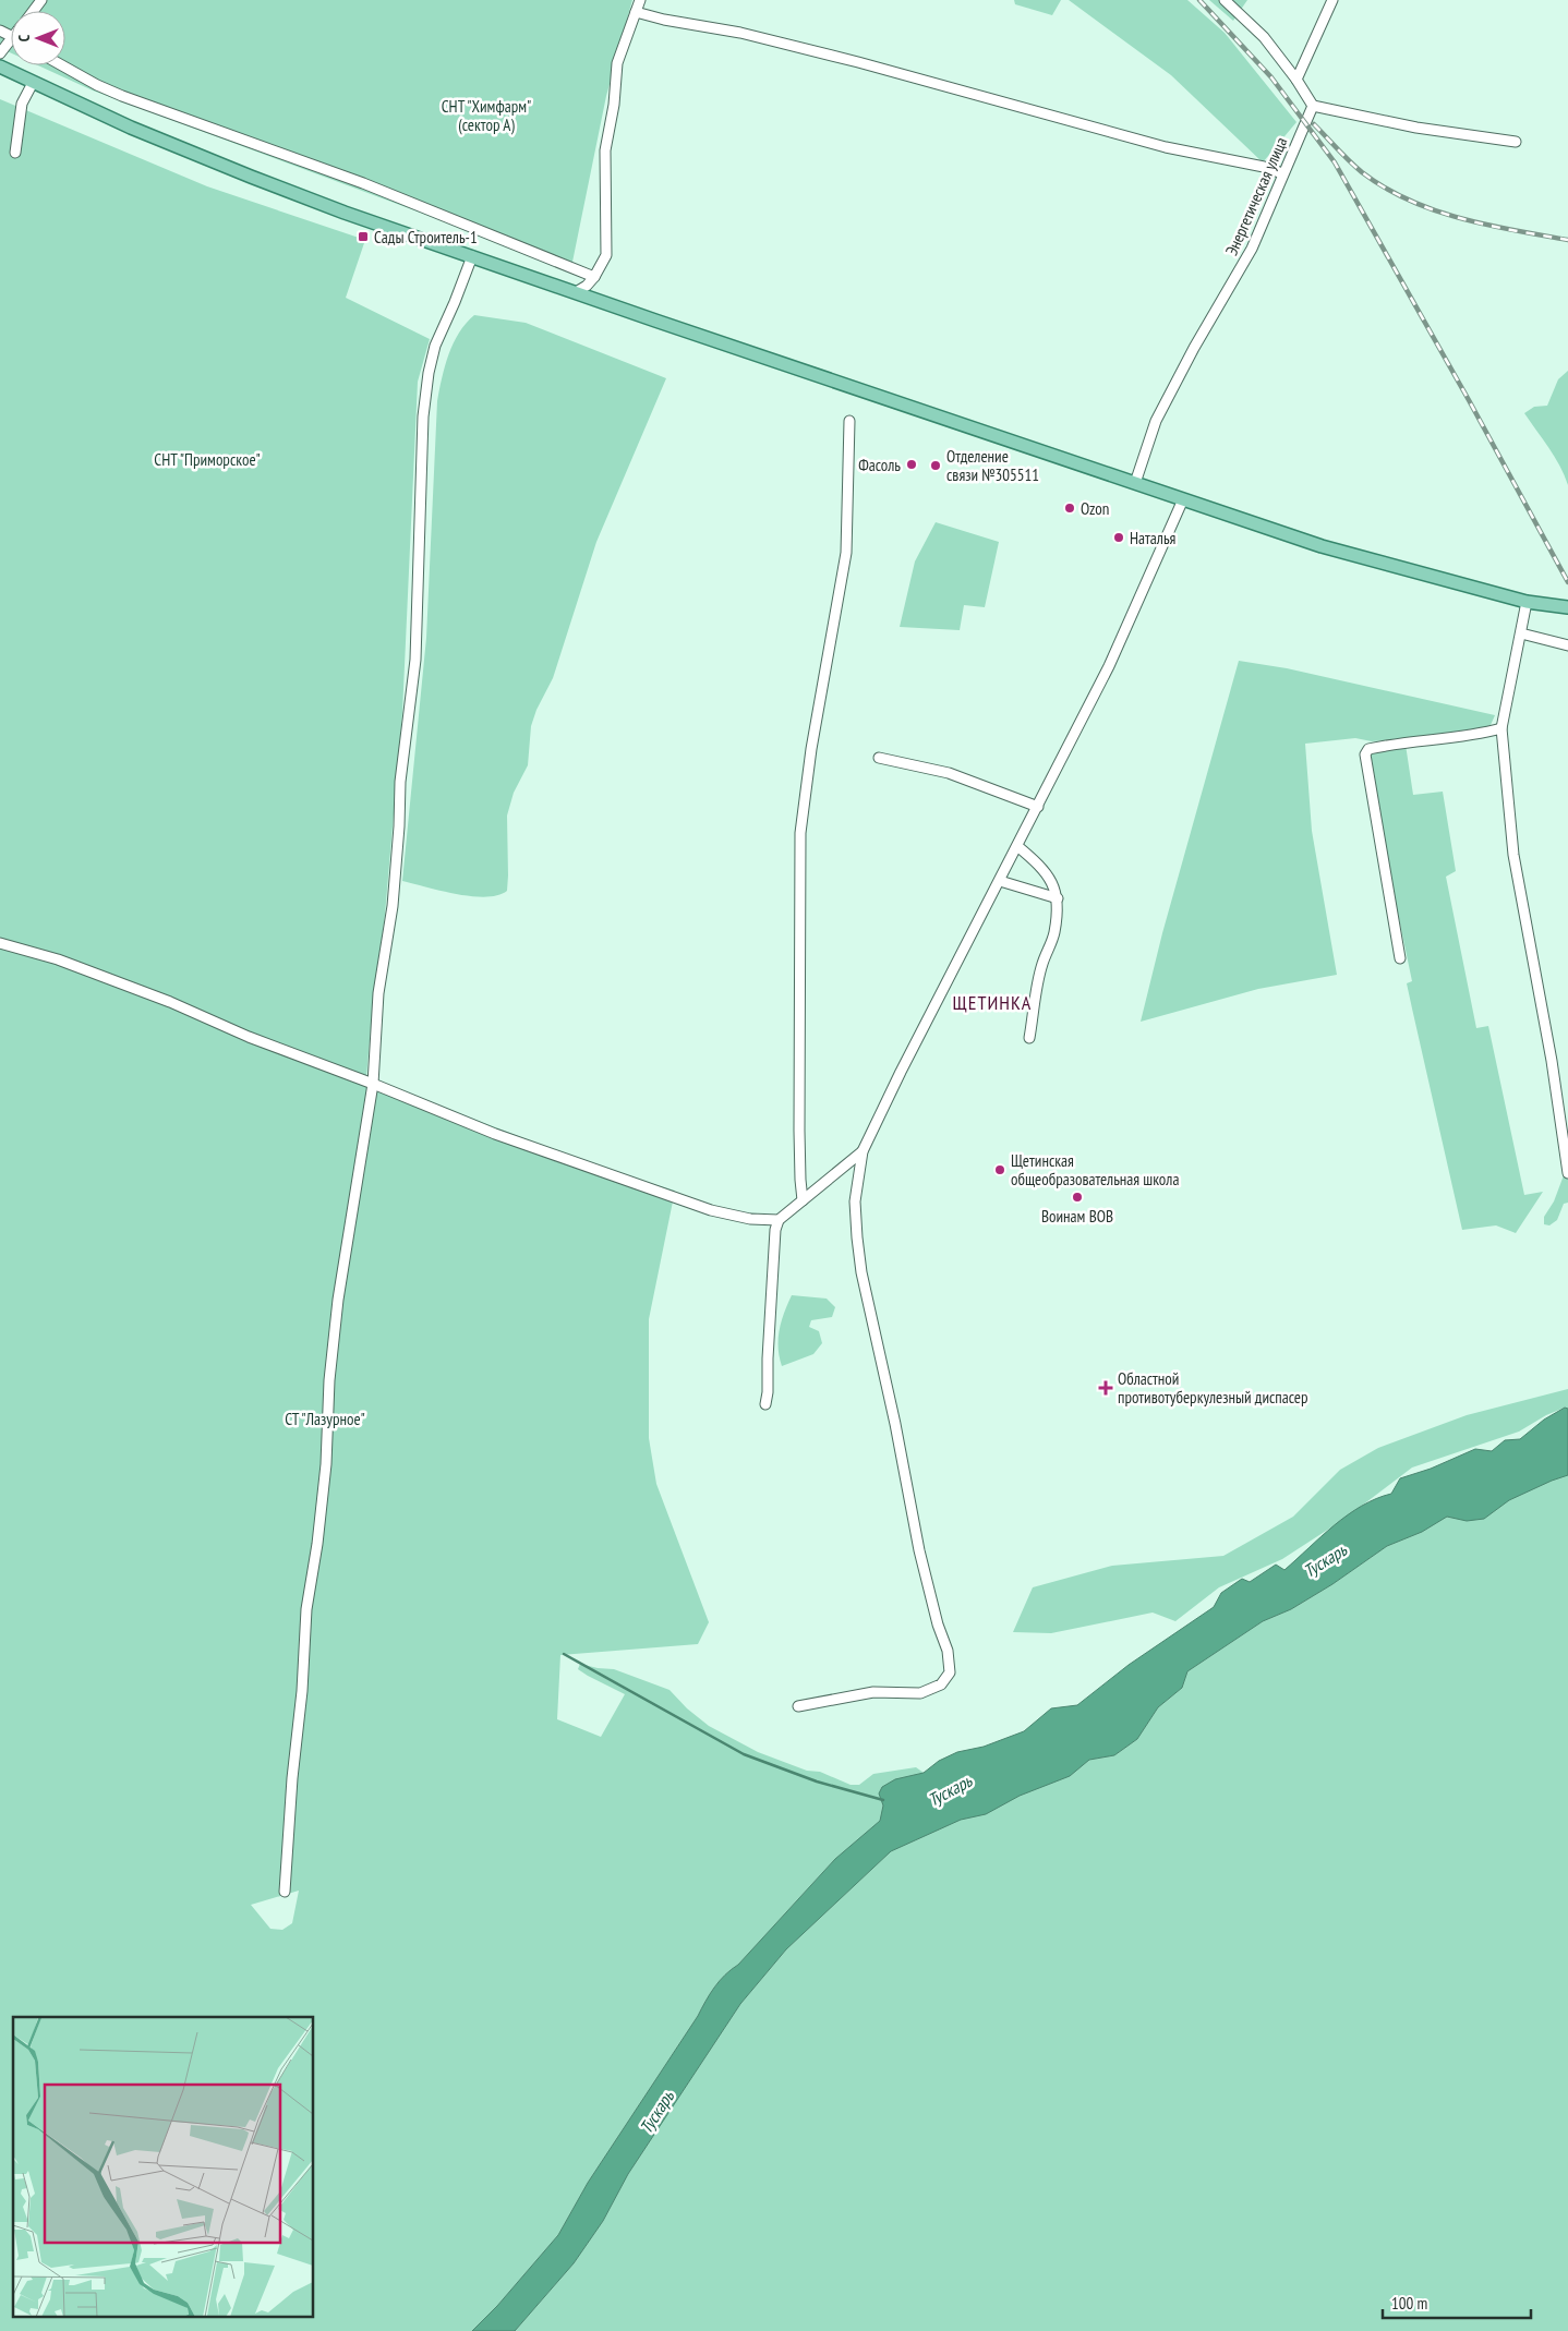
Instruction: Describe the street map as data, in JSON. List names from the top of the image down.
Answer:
{
  "streets": {
    "street": ["Энергетическая улица"]
  },
  "districts": ["ЩЕТИНКА"],
  "water": ["Тускарь"],
  "parks": ["СНТ \"Химфарм\" (сектор А)", "СНТ \"Приморское\"", "СТ \"Лазурное\""],
  "places": {
    "transit": ["Сады Строитель-1"],
    "other": [
      "Фасоль",
      "Отделение связи №305511",
      "Ozon",
      "Наталья",
      "Щетинская общеобразовательная школа",
      "Воинам ВОВ"
    ],
    "health": ["Областной противотуберкулезный диспасер"]
  },
  "scale_bar": "100 m",
  "north": "left"
}
